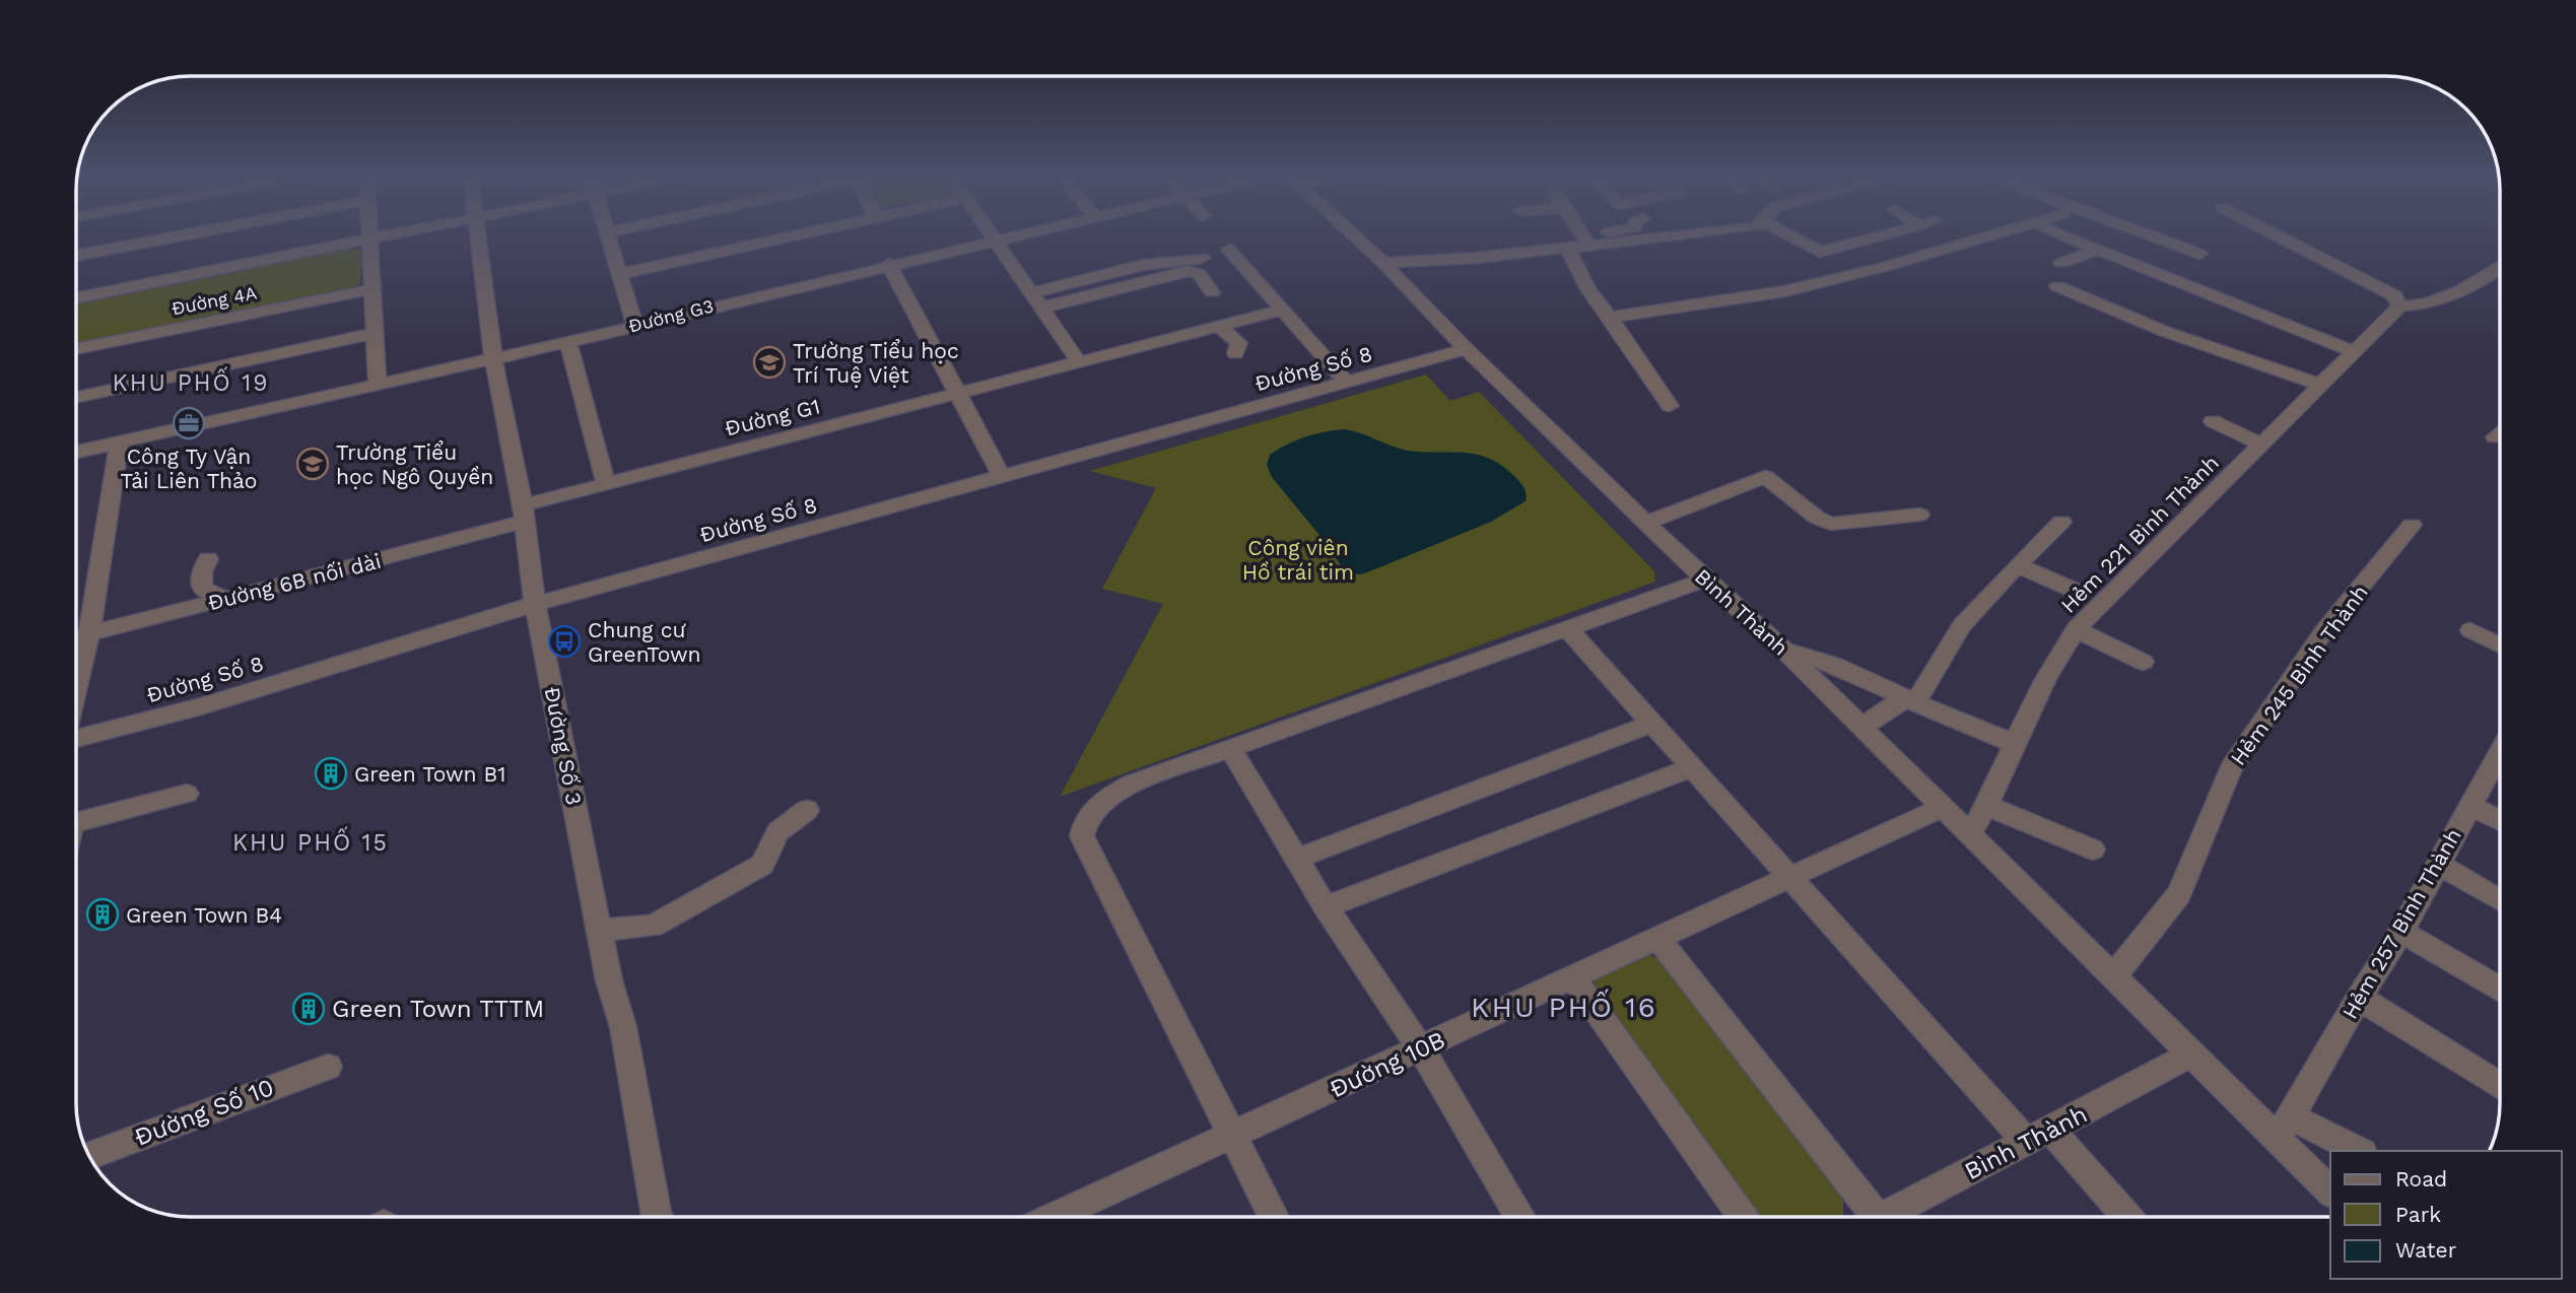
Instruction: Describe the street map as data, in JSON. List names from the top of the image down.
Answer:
{
  "streets": {
    "street": [
      "Đường 4A",
      "Đường G3",
      "Đường Số 8",
      "Đường G1",
      "Hẻm 221 Bình Thành",
      "Đường 6B nối dài",
      "Bình Thành",
      "Hẻm 245 Bình Thành",
      "Đường Số 3",
      "Hẻm 257 Bình Thành",
      "Đường 10B",
      "Đường Số 10"
    ]
  },
  "crossings": [
    ["Đường G3", "Đường Số 3"],
    ["Đường Số 8", "Bình Thành"],
    ["Đường Số 8", "Đường Số 3"],
    ["Đường G1", "Đường 6B nối dài"],
    ["Đường G1", "Đường Số 3"],
    ["Hẻm 221 Bình Thành", "Bình Thành"],
    ["Đường 6B nối dài", "Đường Số 3"],
    ["Bình Thành", "Hẻm 245 Bình Thành"],
    ["Bình Thành", "Hẻm 257 Bình Thành"],
    ["Bình Thành", "Đường 10B"]
  ],
  "districts": ["KHU PHỐ 19", "KHU PHỐ 15", "KHU PHỐ 16"],
  "parks": ["Công viên Hồ trái tim"],
  "places": {
    "school or university": ["Trường Tiểu học Trí Tuệ Việt", "Trường Tiểu học Ngô Quyền"],
    "office": ["Công Ty Vận Tải Liên Thảo"],
    "bus stop": ["Chung cư GreenTown"],
    "building": ["Green Town B1", "Green Town B4", "Green Town TTTM"]
  },
  "legend": ["Road", "Park", "Water"]
}
